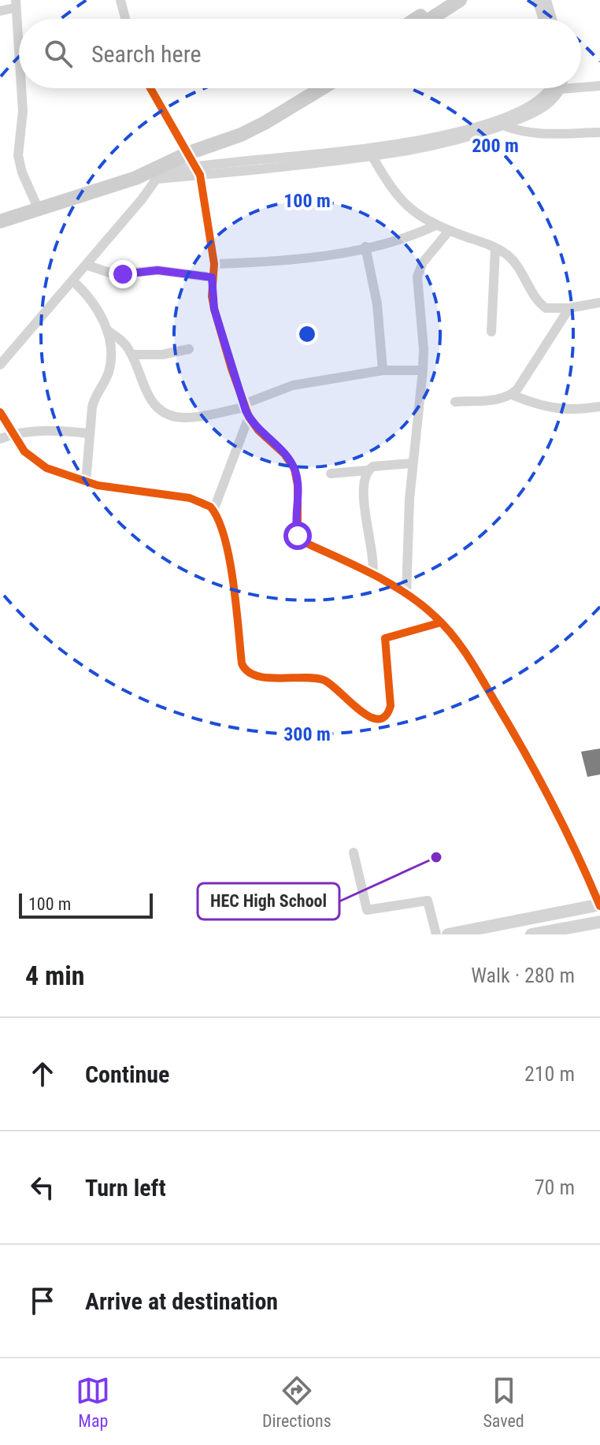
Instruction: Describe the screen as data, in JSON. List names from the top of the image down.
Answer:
{
  "places": ["HEC High School"],
  "scale_bar": "100 m",
  "page": {
    "search": "Search here",
    "scale": "100 m",
    "heading": ["4 min", "Walk · 280 m"],
    "list": [
      ["Continue", "210 m"],
      ["Turn left", "70 m"],
      "Arrive at destination"
    ],
    "nav": ["Map", "Directions", "Saved"]
  },
  "rings": ["200 m", "100 m", "300 m"]
}
